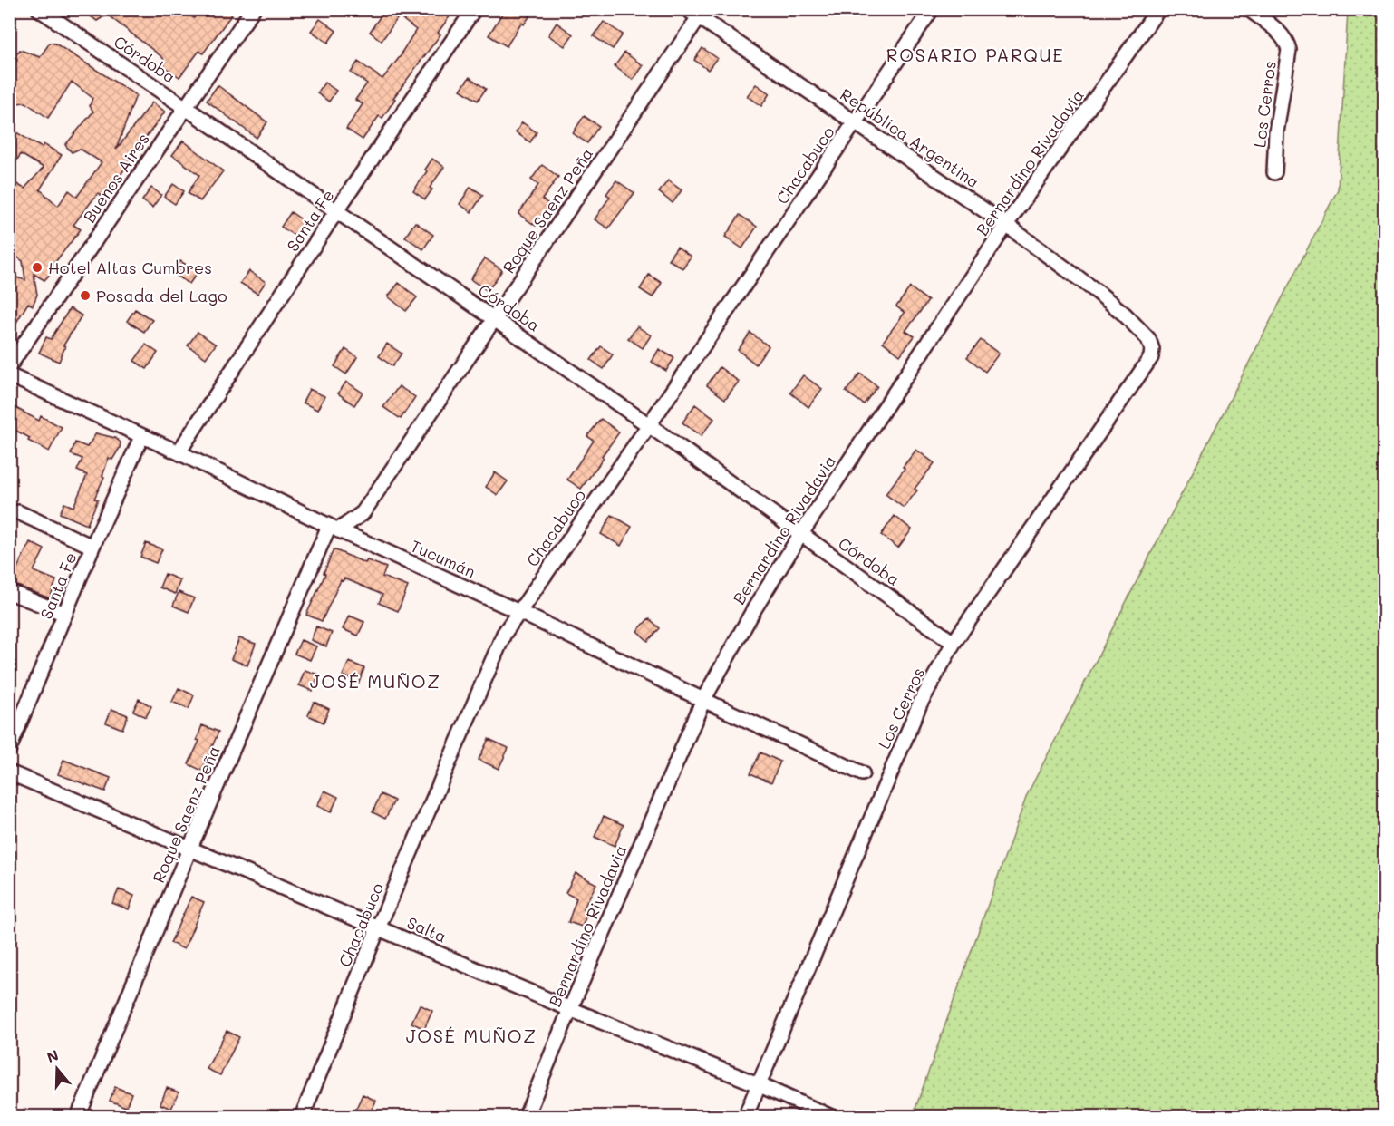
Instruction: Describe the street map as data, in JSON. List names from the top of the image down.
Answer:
{
  "streets": {
    "street": [
      "Córdoba",
      "Los Cerros",
      "República Argentina",
      "Bernardino Rivadavia",
      "Chacabuco",
      "Buenos Aires",
      "Roque Saenz Peña",
      "Santa Fe",
      "Tucumán",
      "Salta"
    ]
  },
  "crossings": [
    ["Córdoba", "Los Cerros"],
    ["Córdoba", "Bernardino Rivadavia"],
    ["Córdoba", "Chacabuco"],
    ["Córdoba", "Buenos Aires"],
    ["Córdoba", "Roque Saenz Peña"],
    ["Córdoba", "Santa Fe"],
    ["Los Cerros", "República Argentina"],
    ["Los Cerros", "Salta"],
    ["República Argentina", "Bernardino Rivadavia"],
    ["República Argentina", "Chacabuco"],
    ["República Argentina", "Roque Saenz Peña"],
    ["Bernardino Rivadavia", "Tucumán"],
    ["Bernardino Rivadavia", "Salta"],
    ["Chacabuco", "Tucumán"],
    ["Chacabuco", "Salta"],
    ["Roque Saenz Peña", "Tucumán"],
    ["Roque Saenz Peña", "Salta"],
    ["Santa Fe", "Tucumán"]
  ],
  "districts": ["ROSARIO PARQUE", "JOSÉ MUÑOZ", "JOSÉ MUÑOZ"],
  "places": ["Hotel Altas Cumbres", "Posada del Lago"],
  "north": "top"
}
